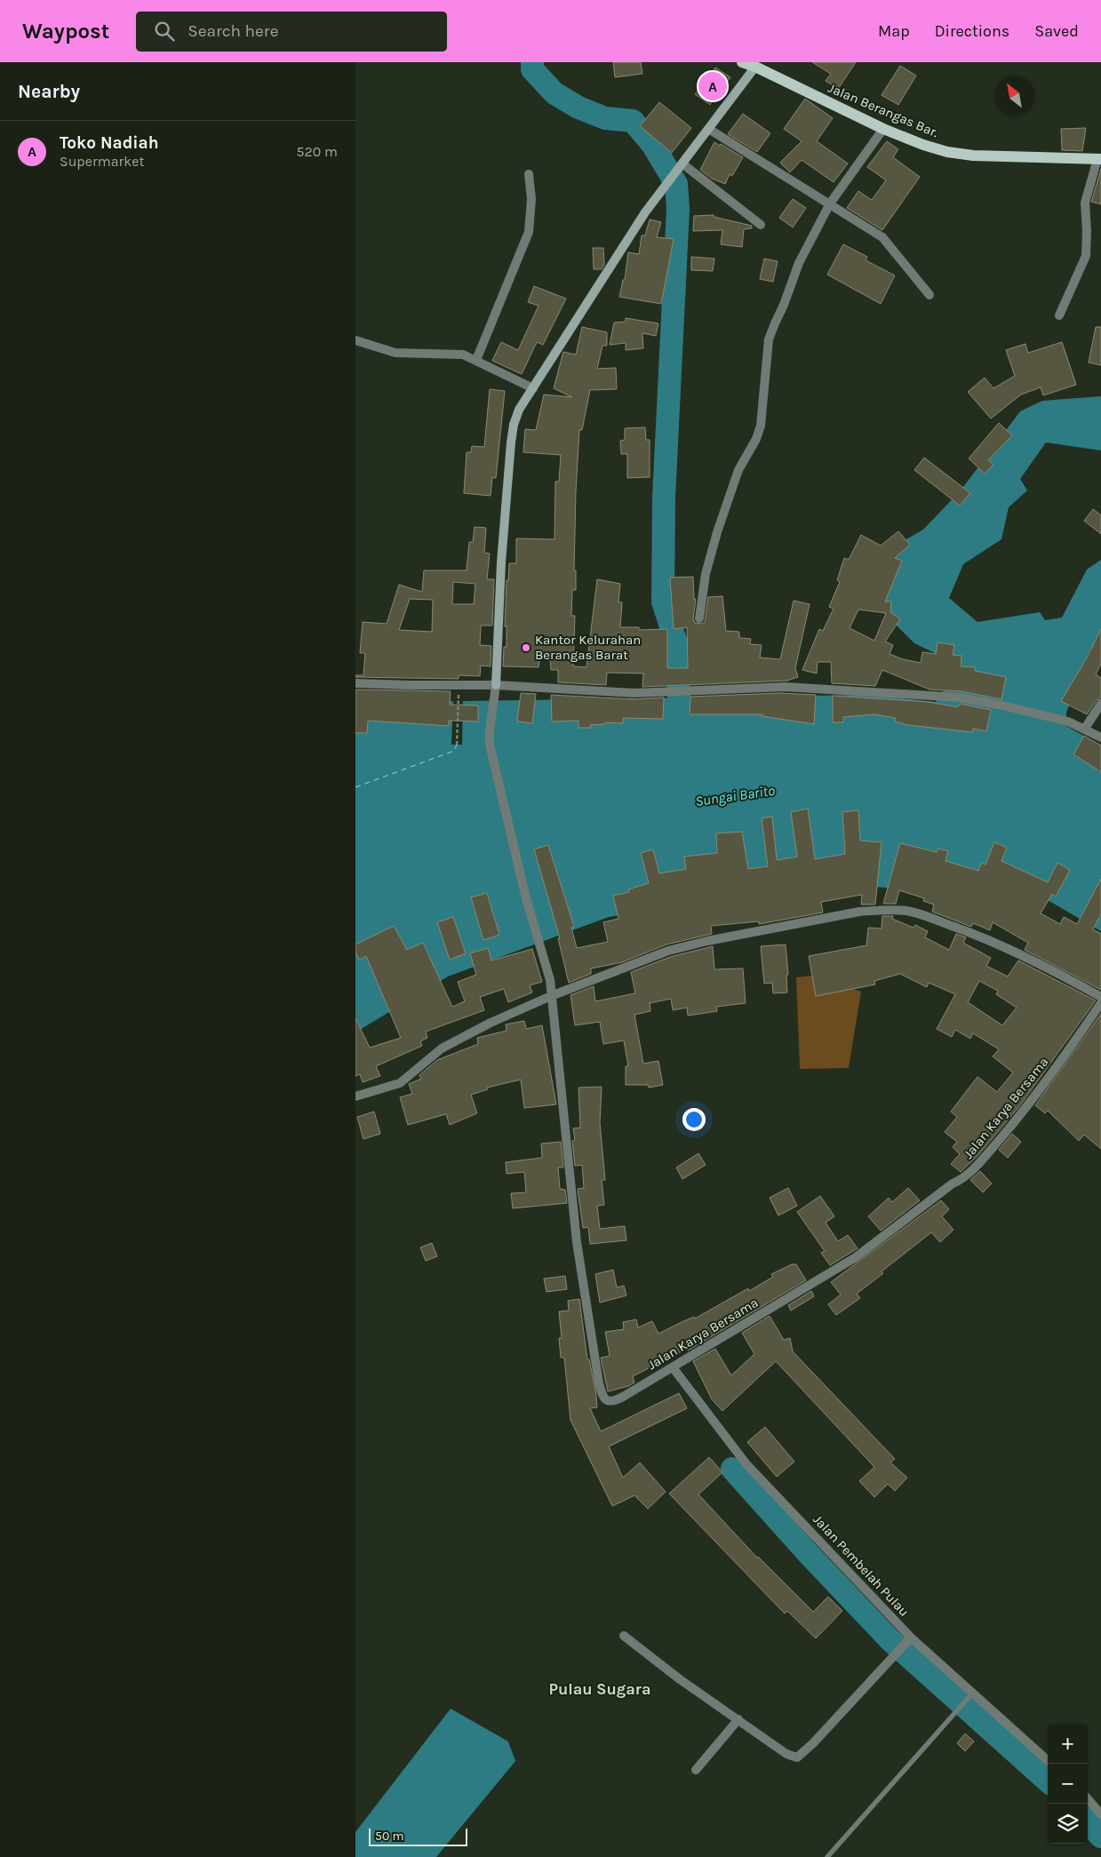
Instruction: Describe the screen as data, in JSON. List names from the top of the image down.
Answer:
{
  "streets": {
    "main road": ["Jalan Berangas Bar."],
    "street": ["Jalan Karya Bersama", "Jalan Pembelah Pulau"]
  },
  "crossings": [
    ["Jalan Karya Bersama", "Jalan Pembelah Pulau"]
  ],
  "districts": ["Pulau Sugara"],
  "water": ["Sungai Barito"],
  "places": ["Kantor Kelurahan Berangas Barat"],
  "scale_bar": "50 m",
  "north": "top left",
  "page": {
    "header": "Waypost",
    "search": "Search here",
    "nav": ["Map", "Directions", "Saved"],
    "heading": "Nearby",
    "pins": "A",
    "list": [
      {
        "mark": "A",
        "name": "Toko Nadiah",
        "note": "Supermarket",
        "value": "520 m"
      }
    ],
    "map_buttons": ["+", "−"],
    "scale": "50 m"
  }
}
